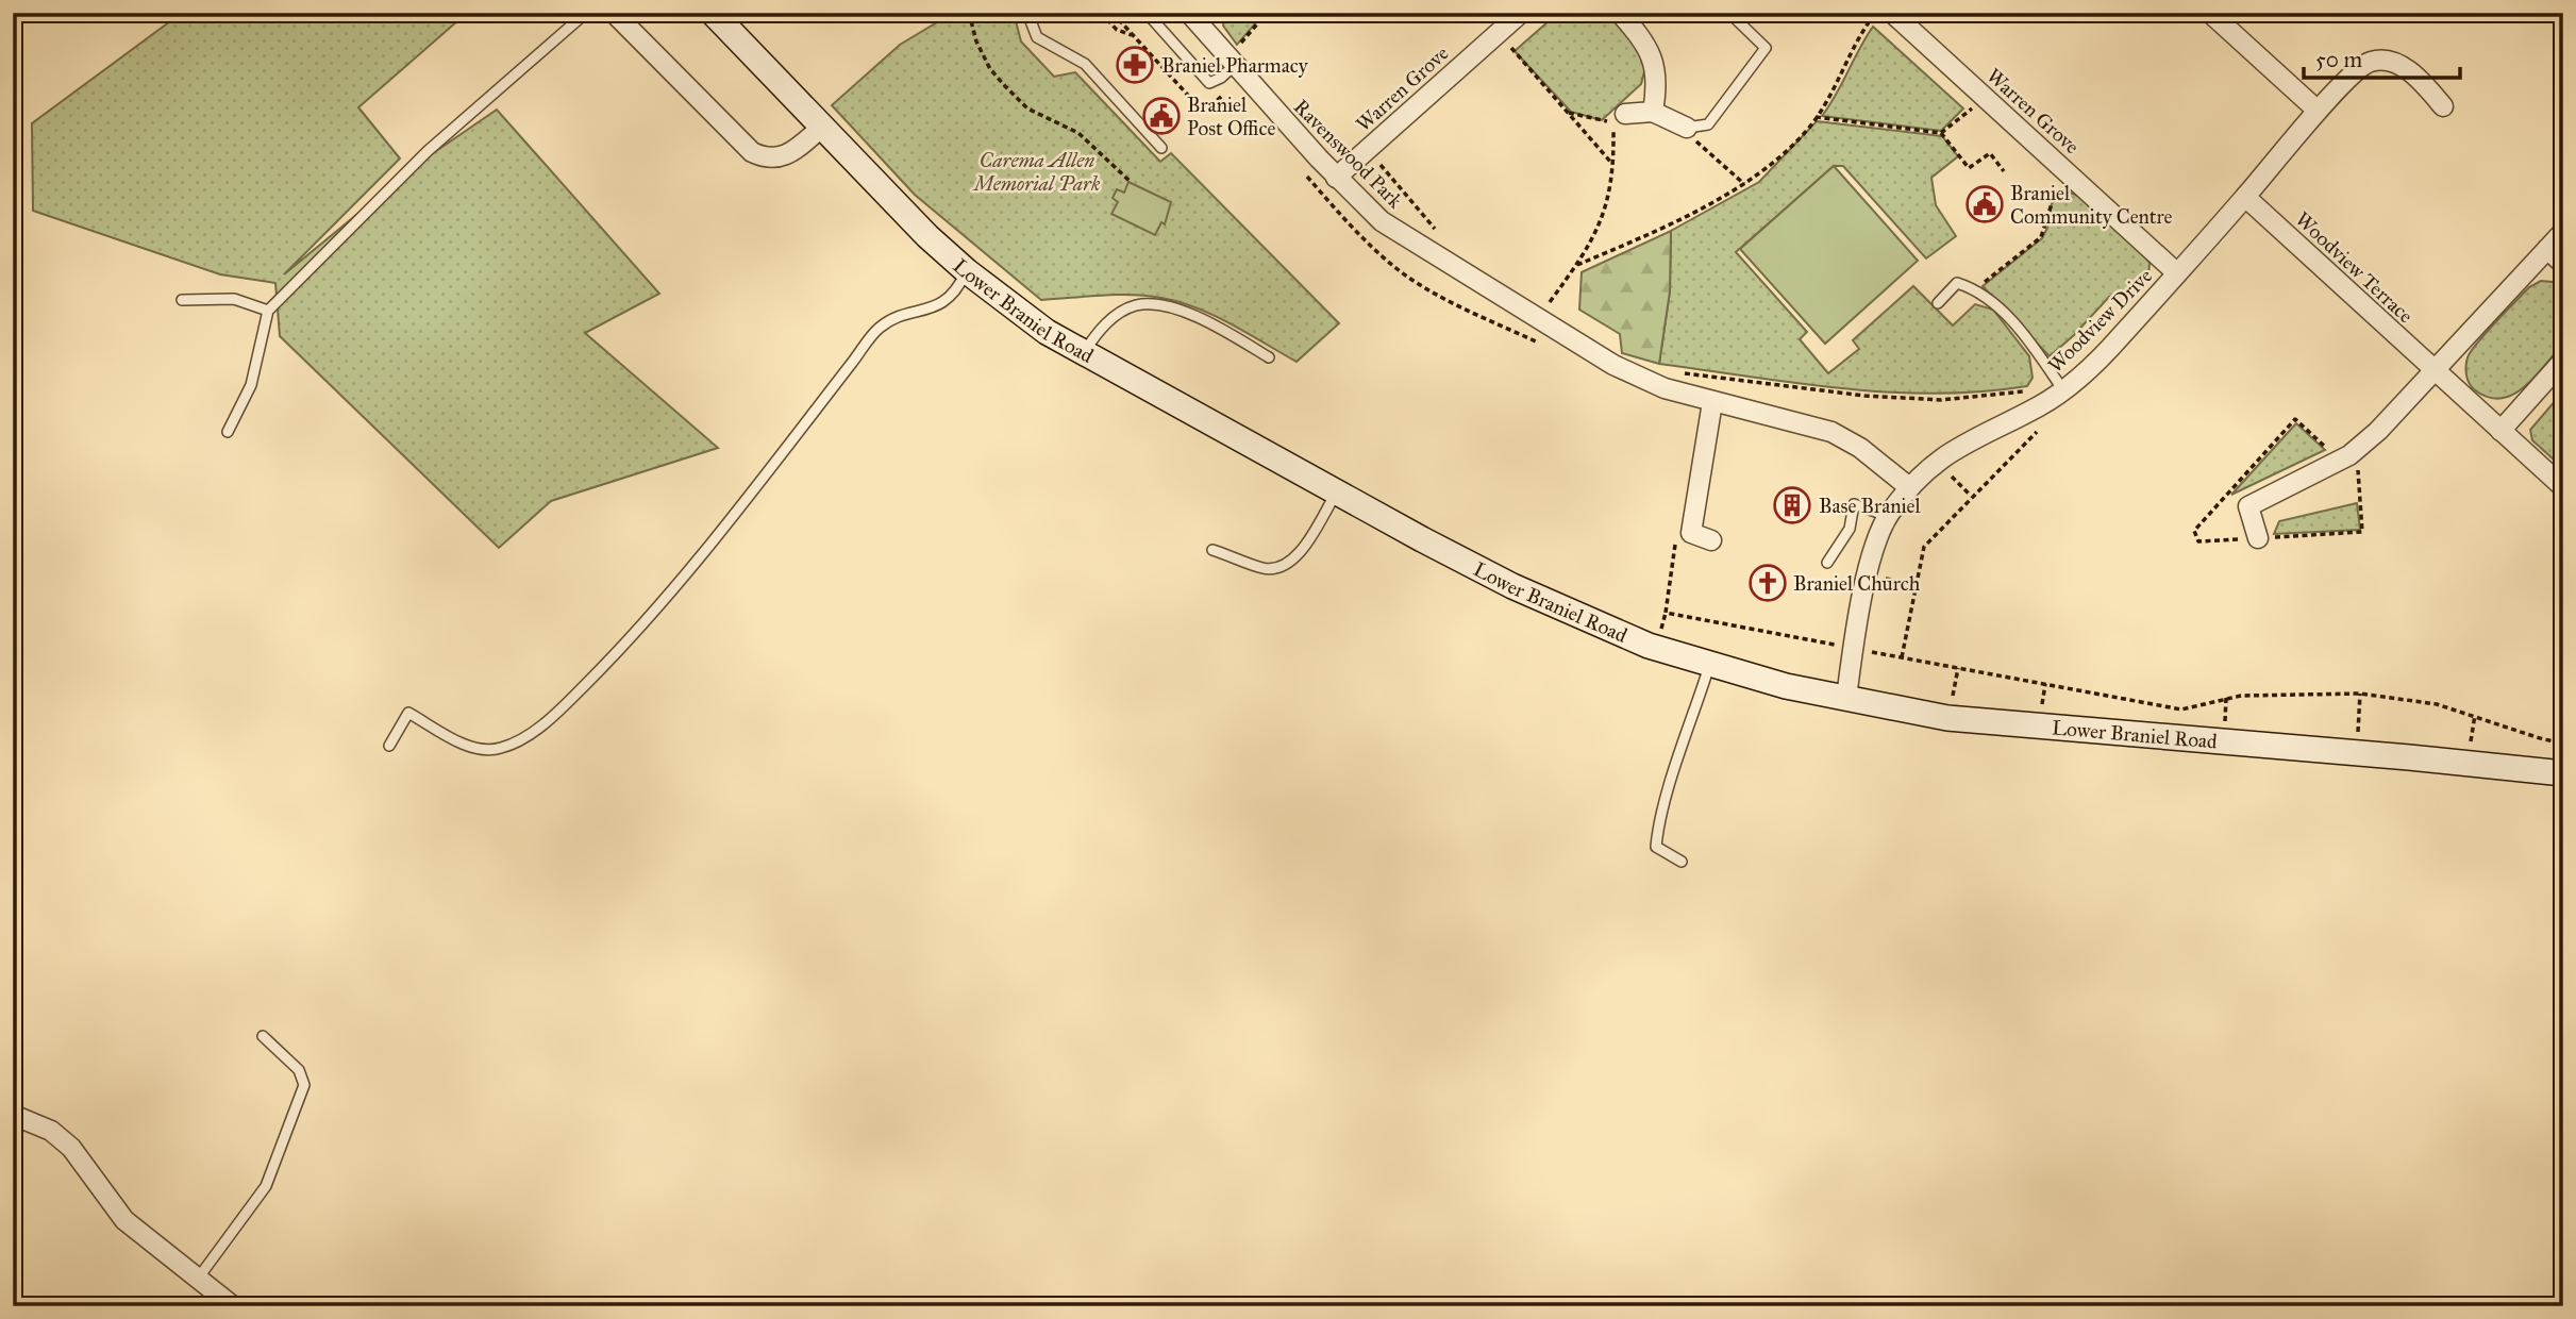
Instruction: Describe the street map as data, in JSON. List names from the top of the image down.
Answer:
{
  "streets": {
    "street": [
      "Warren Grove",
      "Ravenswood Park",
      "Woodview Terrace",
      "Lower Braniel Road",
      "Woodview Drive"
    ]
  },
  "crossings": [
    ["Warren Grove", "Ravenswood Park"],
    ["Warren Grove", "Woodview Drive"],
    ["Ravenswood Park", "Woodview Drive"],
    ["Woodview Terrace", "Woodview Drive"],
    ["Lower Braniel Road", "Woodview Drive"]
  ],
  "parks": ["Carema Allen Memorial Park"],
  "places": {
    "pharmacy": ["Braniel Pharmacy"],
    "public building": ["Braniel Post Office", "Braniel Community Centre"],
    "building": ["Base Braniel"],
    "church": ["Braniel Church"]
  },
  "scale_bar": "50 m"
}
